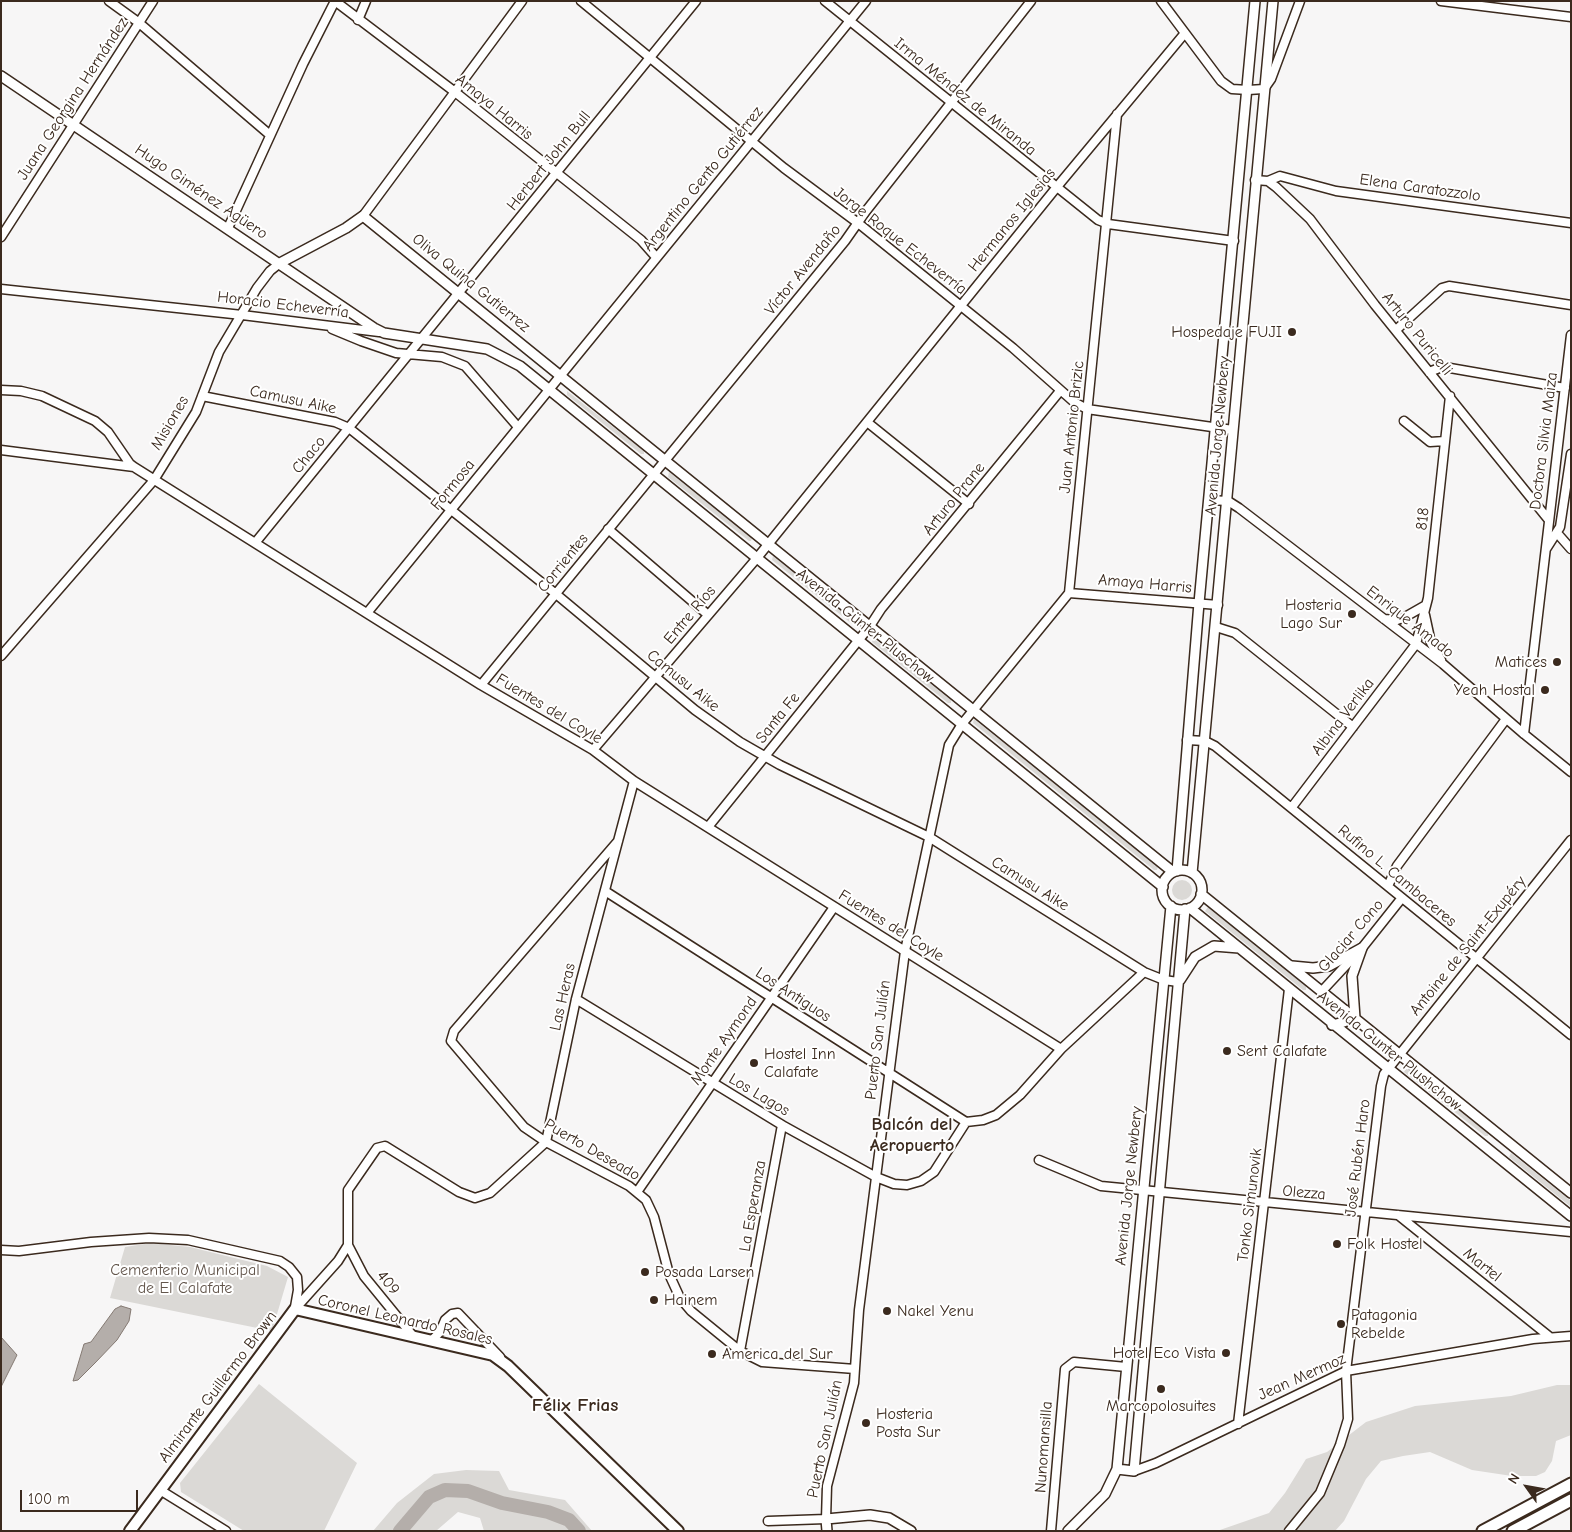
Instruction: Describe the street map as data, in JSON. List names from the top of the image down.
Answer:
{
  "streets": {
    "main road": ["Coronel Leonardo Rosales", "Almirante Guillermo Brown"],
    "street": [
      "Irma Méndez de Miranda",
      "Juana Georgina Hernández",
      "Amaya Harris",
      "Herbert John Bull",
      "Argentino Gento Gutiérrez",
      "Elena Caratozzolo",
      "Hugo Giménez Agüero",
      "Hermanos Iglesias",
      "Jorge Roque Echeverría",
      "Víctor Avendaño",
      "Oliva Quina Gutierrez",
      "Horacio Echeverría",
      "Arturo Puricelli",
      "Camusu Aike",
      "Misiones",
      "Juan Antonio Brizic",
      "Avenida Jorge Newbery",
      "Doctora Silvia Maiza",
      "Chaco",
      "Formosa",
      "Arturo Prane",
      "818",
      "Corrientes",
      "Entre Ríos",
      "Enrique Amado",
      "Avenida Günter Pluschow",
      "Fuentes del Coyle",
      "Albina Verlika",
      "Santa Fe",
      "Rufino L. Cambaceres",
      "Glaciar Cono",
      "Antoine de Saint-Exupéry",
      "Los Antiguos",
      "Las Heras",
      "Puerto San Julián",
      "Monte Aymond",
      "Avenida Gunter Plushchow",
      "Los Lagos",
      "Puerto Deseado",
      "José Rubén Haro",
      "Olezza",
      "Tonko Simunovik",
      "La Esperanza",
      "Martel",
      "409",
      "Jean Mermoz",
      "Nunomansilla"
    ]
  },
  "crossings": [
    ["Irma Méndez de Miranda", "Argentino Gento Gutiérrez"],
    ["Irma Méndez de Miranda", "Hermanos Iglesias"],
    ["Irma Méndez de Miranda", "Víctor Avendaño"],
    ["Irma Méndez de Miranda", "Juan Antonio Brizic"],
    ["Irma Méndez de Miranda", "Avenida Jorge Newbery"],
    ["Juana Georgina Hernández", "Hugo Giménez Agüero"],
    ["Amaya Harris", "Herbert John Bull"],
    ["Amaya Harris", "Argentino Gento Gutiérrez"],
    ["Amaya Harris", "Juan Antonio Brizic"],
    ["Amaya Harris", "Avenida Jorge Newbery"],
    ["Herbert John Bull", "Jorge Roque Echeverría"],
    ["Herbert John Bull", "Oliva Quina Gutierrez"],
    ["Herbert John Bull", "Horacio Echeverría"],
    ["Herbert John Bull", "Chaco"],
    ["Argentino Gento Gutiérrez", "Jorge Roque Echeverría"],
    ["Argentino Gento Gutiérrez", "Oliva Quina Gutierrez"],
    ["Argentino Gento Gutiérrez", "Formosa"],
    ["Argentino Gento Gutiérrez", "Avenida Günter Pluschow"],
    ["Elena Caratozzolo", "Arturo Puricelli"],
    ["Hugo Giménez Agüero", "Horacio Echeverría"],
    ["Hugo Giménez Agüero", "Misiones"],
    ["Hermanos Iglesias", "Jorge Roque Echeverría"],
    ["Hermanos Iglesias", "Juan Antonio Brizic"],
    ["Hermanos Iglesias", "Entre Ríos"],
    ["Hermanos Iglesias", "Avenida Günter Pluschow"],
    ["Jorge Roque Echeverría", "Víctor Avendaño"],
    ["Jorge Roque Echeverría", "Juan Antonio Brizic"],
    ["Jorge Roque Echeverría", "Avenida Jorge Newbery"],
    ["Jorge Roque Echeverría", "Arturo Prane"],
    ["Víctor Avendaño", "Corrientes"],
    ["Víctor Avendaño", "Avenida Günter Pluschow"],
    ["Oliva Quina Gutierrez", "Misiones"],
    ["Oliva Quina Gutierrez", "Formosa"],
    ["Oliva Quina Gutierrez", "Avenida Günter Pluschow"],
    ["Horacio Echeverría", "Misiones"],
    ["Horacio Echeverría", "Chaco"],
    ["Horacio Echeverría", "Formosa"],
    ["Horacio Echeverría", "Avenida Günter Pluschow"],
    ["Arturo Puricelli", "Doctora Silvia Maiza"],
    ["Arturo Puricelli", "818"],
    ["Camusu Aike", "Misiones"],
    ["Camusu Aike", "Avenida Jorge Newbery"],
    ["Camusu Aike", "Chaco"],
    ["Camusu Aike", "Formosa"],
    ["Camusu Aike", "Corrientes"],
    ["Camusu Aike", "Entre Ríos"],
    ["Camusu Aike", "Santa Fe"],
    ["Camusu Aike", "Puerto San Julián"],
    ["Misiones", "Fuentes del Coyle"],
    ["Avenida Jorge Newbery", "Enrique Amado"],
    ["Avenida Jorge Newbery", "Avenida Günter Pluschow"],
    ["Avenida Jorge Newbery", "Rufino L. Cambaceres"],
    ["Avenida Jorge Newbery", "Avenida Gunter Plushchow"],
    ["Avenida Jorge Newbery", "Olezza"],
    ["Avenida Jorge Newbery", "Jean Mermoz"],
    ["Avenida Jorge Newbery", "Nunomansilla"],
    ["Doctora Silvia Maiza", "Enrique Amado"],
    ["Chaco", "Fuentes del Coyle"],
    ["Formosa", "Avenida Günter Pluschow"],
    ["Formosa", "Fuentes del Coyle"],
    ["Arturo Prane", "Avenida Günter Pluschow"],
    ["Arturo Prane", "Santa Fe"],
    ["818", "Enrique Amado"],
    ["818", "Albina Verlika"],
    ["Corrientes", "Avenida Günter Pluschow"],
    ["Corrientes", "Fuentes del Coyle"],
    ["Entre Ríos", "Avenida Günter Pluschow"],
    ["Entre Ríos", "Fuentes del Coyle"],
    ["Enrique Amado", "Albina Verlika"],
    ["Avenida Günter Pluschow", "Santa Fe"],
    ["Avenida Günter Pluschow", "Puerto San Julián"],
    ["Avenida Günter Pluschow", "Avenida Gunter Plushchow"],
    ["Fuentes del Coyle", "Santa Fe"],
    ["Fuentes del Coyle", "Las Heras"],
    ["Fuentes del Coyle", "Puerto San Julián"],
    ["Fuentes del Coyle", "Monte Aymond"],
    ["Albina Verlika", "Rufino L. Cambaceres"],
    ["Rufino L. Cambaceres", "Glaciar Cono"],
    ["Rufino L. Cambaceres", "Antoine de Saint-Exupéry"],
    ["Glaciar Cono", "Avenida Gunter Plushchow"],
    ["Antoine de Saint-Exupéry", "Avenida Gunter Plushchow"],
    ["Antoine de Saint-Exupéry", "José Rubén Haro"],
    ["Los Antiguos", "Las Heras"],
    ["Los Antiguos", "Puerto San Julián"],
    ["Los Antiguos", "Monte Aymond"],
    ["Los Antiguos", "Los Lagos"],
    ["Las Heras", "Los Lagos"],
    ["Las Heras", "Puerto Deseado"],
    ["Puerto San Julián", "Los Lagos"],
    ["Puerto San Julián", "Puerto Deseado"],
    ["Monte Aymond", "Los Lagos"],
    ["Monte Aymond", "Puerto Deseado"],
    ["Avenida Gunter Plushchow", "José Rubén Haro"],
    ["Avenida Gunter Plushchow", "Tonko Simunovik"],
    ["Los Lagos", "La Esperanza"],
    ["Puerto Deseado", "La Esperanza"],
    ["José Rubén Haro", "Olezza"],
    ["José Rubén Haro", "Jean Mermoz"],
    ["Olezza", "Tonko Simunovik"],
    ["Olezza", "Martel"],
    ["Tonko Simunovik", "Jean Mermoz"],
    ["Martel", "Jean Mermoz"],
    ["409", "Coronel Leonardo Rosales"],
    ["Coronel Leonardo Rosales", "Almirante Guillermo Brown"]
  ],
  "districts": ["Balcón del Aeropuerto", "Félix Frias"],
  "parks": ["Cementerio Municipal de El Calafate"],
  "places": [
    "Hospedaje FUJI",
    "Hosteria Lago Sur",
    "Matices",
    "Yeah Hostal",
    "Sent Calafate",
    "Hostel Inn Calafate",
    "Folk Hostel",
    "Posada Larsen",
    "Hainem",
    "Nakel Yenu",
    "Patagonia Rebelde",
    "Hotel Eco Vista",
    "America del Sur",
    "Marcopolosuites",
    "Hosteria Posta Sur"
  ],
  "scale_bar": "100 m",
  "north": "top left"
}
